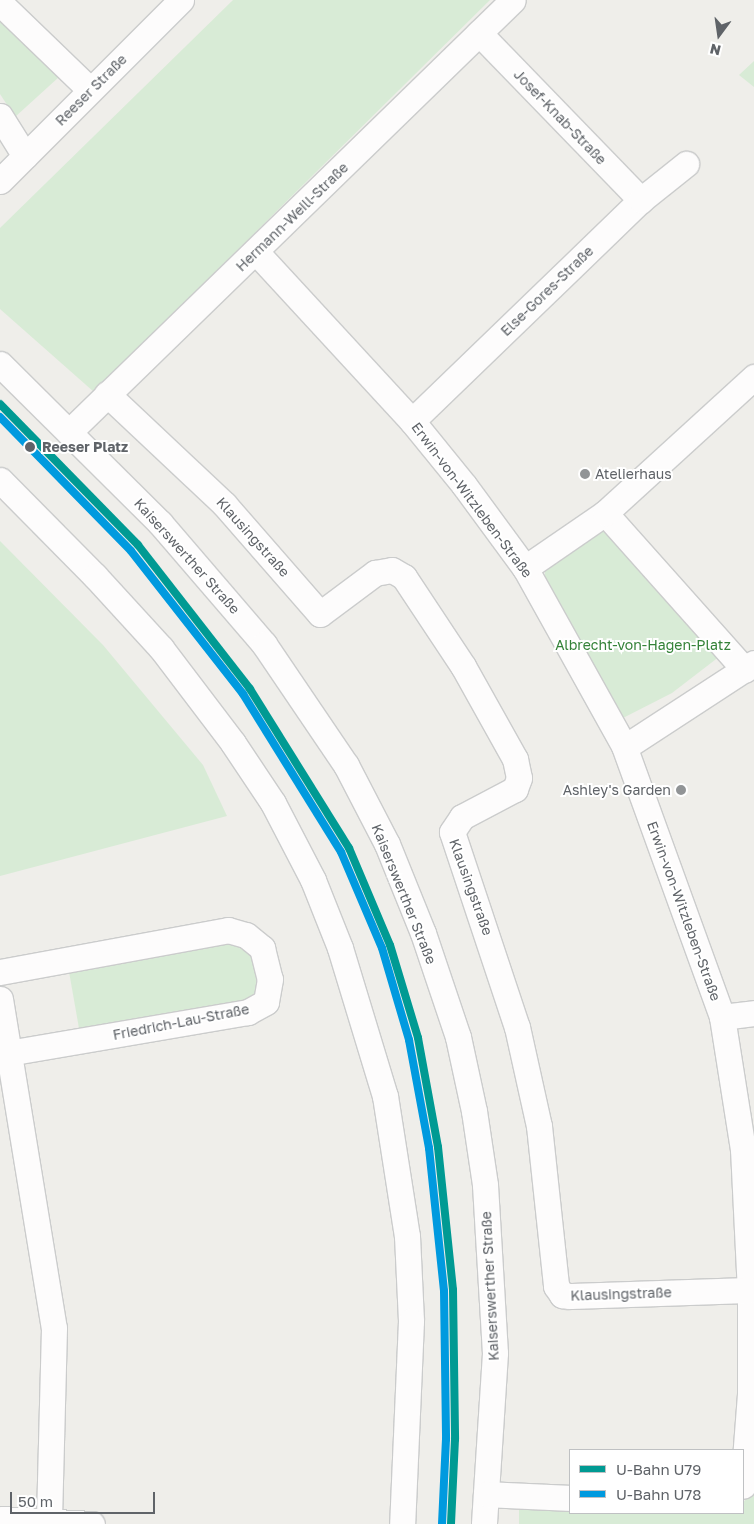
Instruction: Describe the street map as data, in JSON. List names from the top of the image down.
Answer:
{
  "streets": {
    "street": [
      "Reeser Straße",
      "Josef-Knab-Straße",
      "Hermann-Weill-Straße",
      "Else-Gores-Straße",
      "Erwin-von-Witzleben-Straße",
      "Klausingstraße",
      "Kaiserswerther Straße",
      "Friedrich-Lau-Straße"
    ]
  },
  "crossings": [
    ["Josef-Knab-Straße", "Hermann-Weill-Straße"],
    ["Josef-Knab-Straße", "Else-Gores-Straße"],
    ["Hermann-Weill-Straße", "Erwin-von-Witzleben-Straße"],
    ["Hermann-Weill-Straße", "Klausingstraße"],
    ["Hermann-Weill-Straße", "Kaiserswerther Straße"],
    ["Else-Gores-Straße", "Erwin-von-Witzleben-Straße"],
    ["Erwin-von-Witzleben-Straße", "Klausingstraße"]
  ],
  "parks": ["Albrecht-von-Hagen-Platz"],
  "places": ["Reeser Platz", "Atelierhaus", "Ashley's Garden"],
  "lines": ["metro line U79", "metro line U78"],
  "legend": ["U-Bahn U79", "U-Bahn U78"],
  "scale_bar": "50 m",
  "north": "bottom"
}
